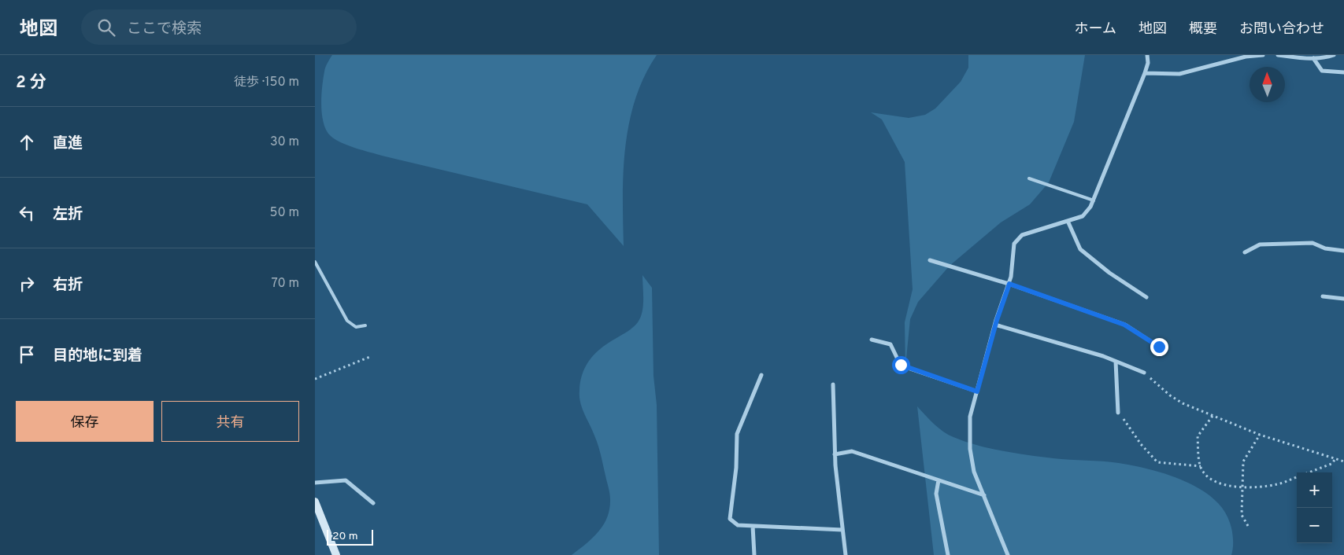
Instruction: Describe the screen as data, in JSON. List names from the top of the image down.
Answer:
{
  "scale_bar": "20 m",
  "north": "top",
  "page": {
    "header": "地図",
    "search": "ここで検索",
    "nav": [
      "ホーム",
      "地図",
      "概要",
      "お問い合わせ"
    ],
    "heading": ["2 分", "徒歩 · 150 m"],
    "list": [
      ["直進", "30 m"],
      ["左折", "50 m"],
      ["右折", "70 m"],
      "目的地に到着"
    ],
    "buttons": ["保存", "共有"],
    "map_buttons": ["+", "−"],
    "scale": "20 m"
  }
}
